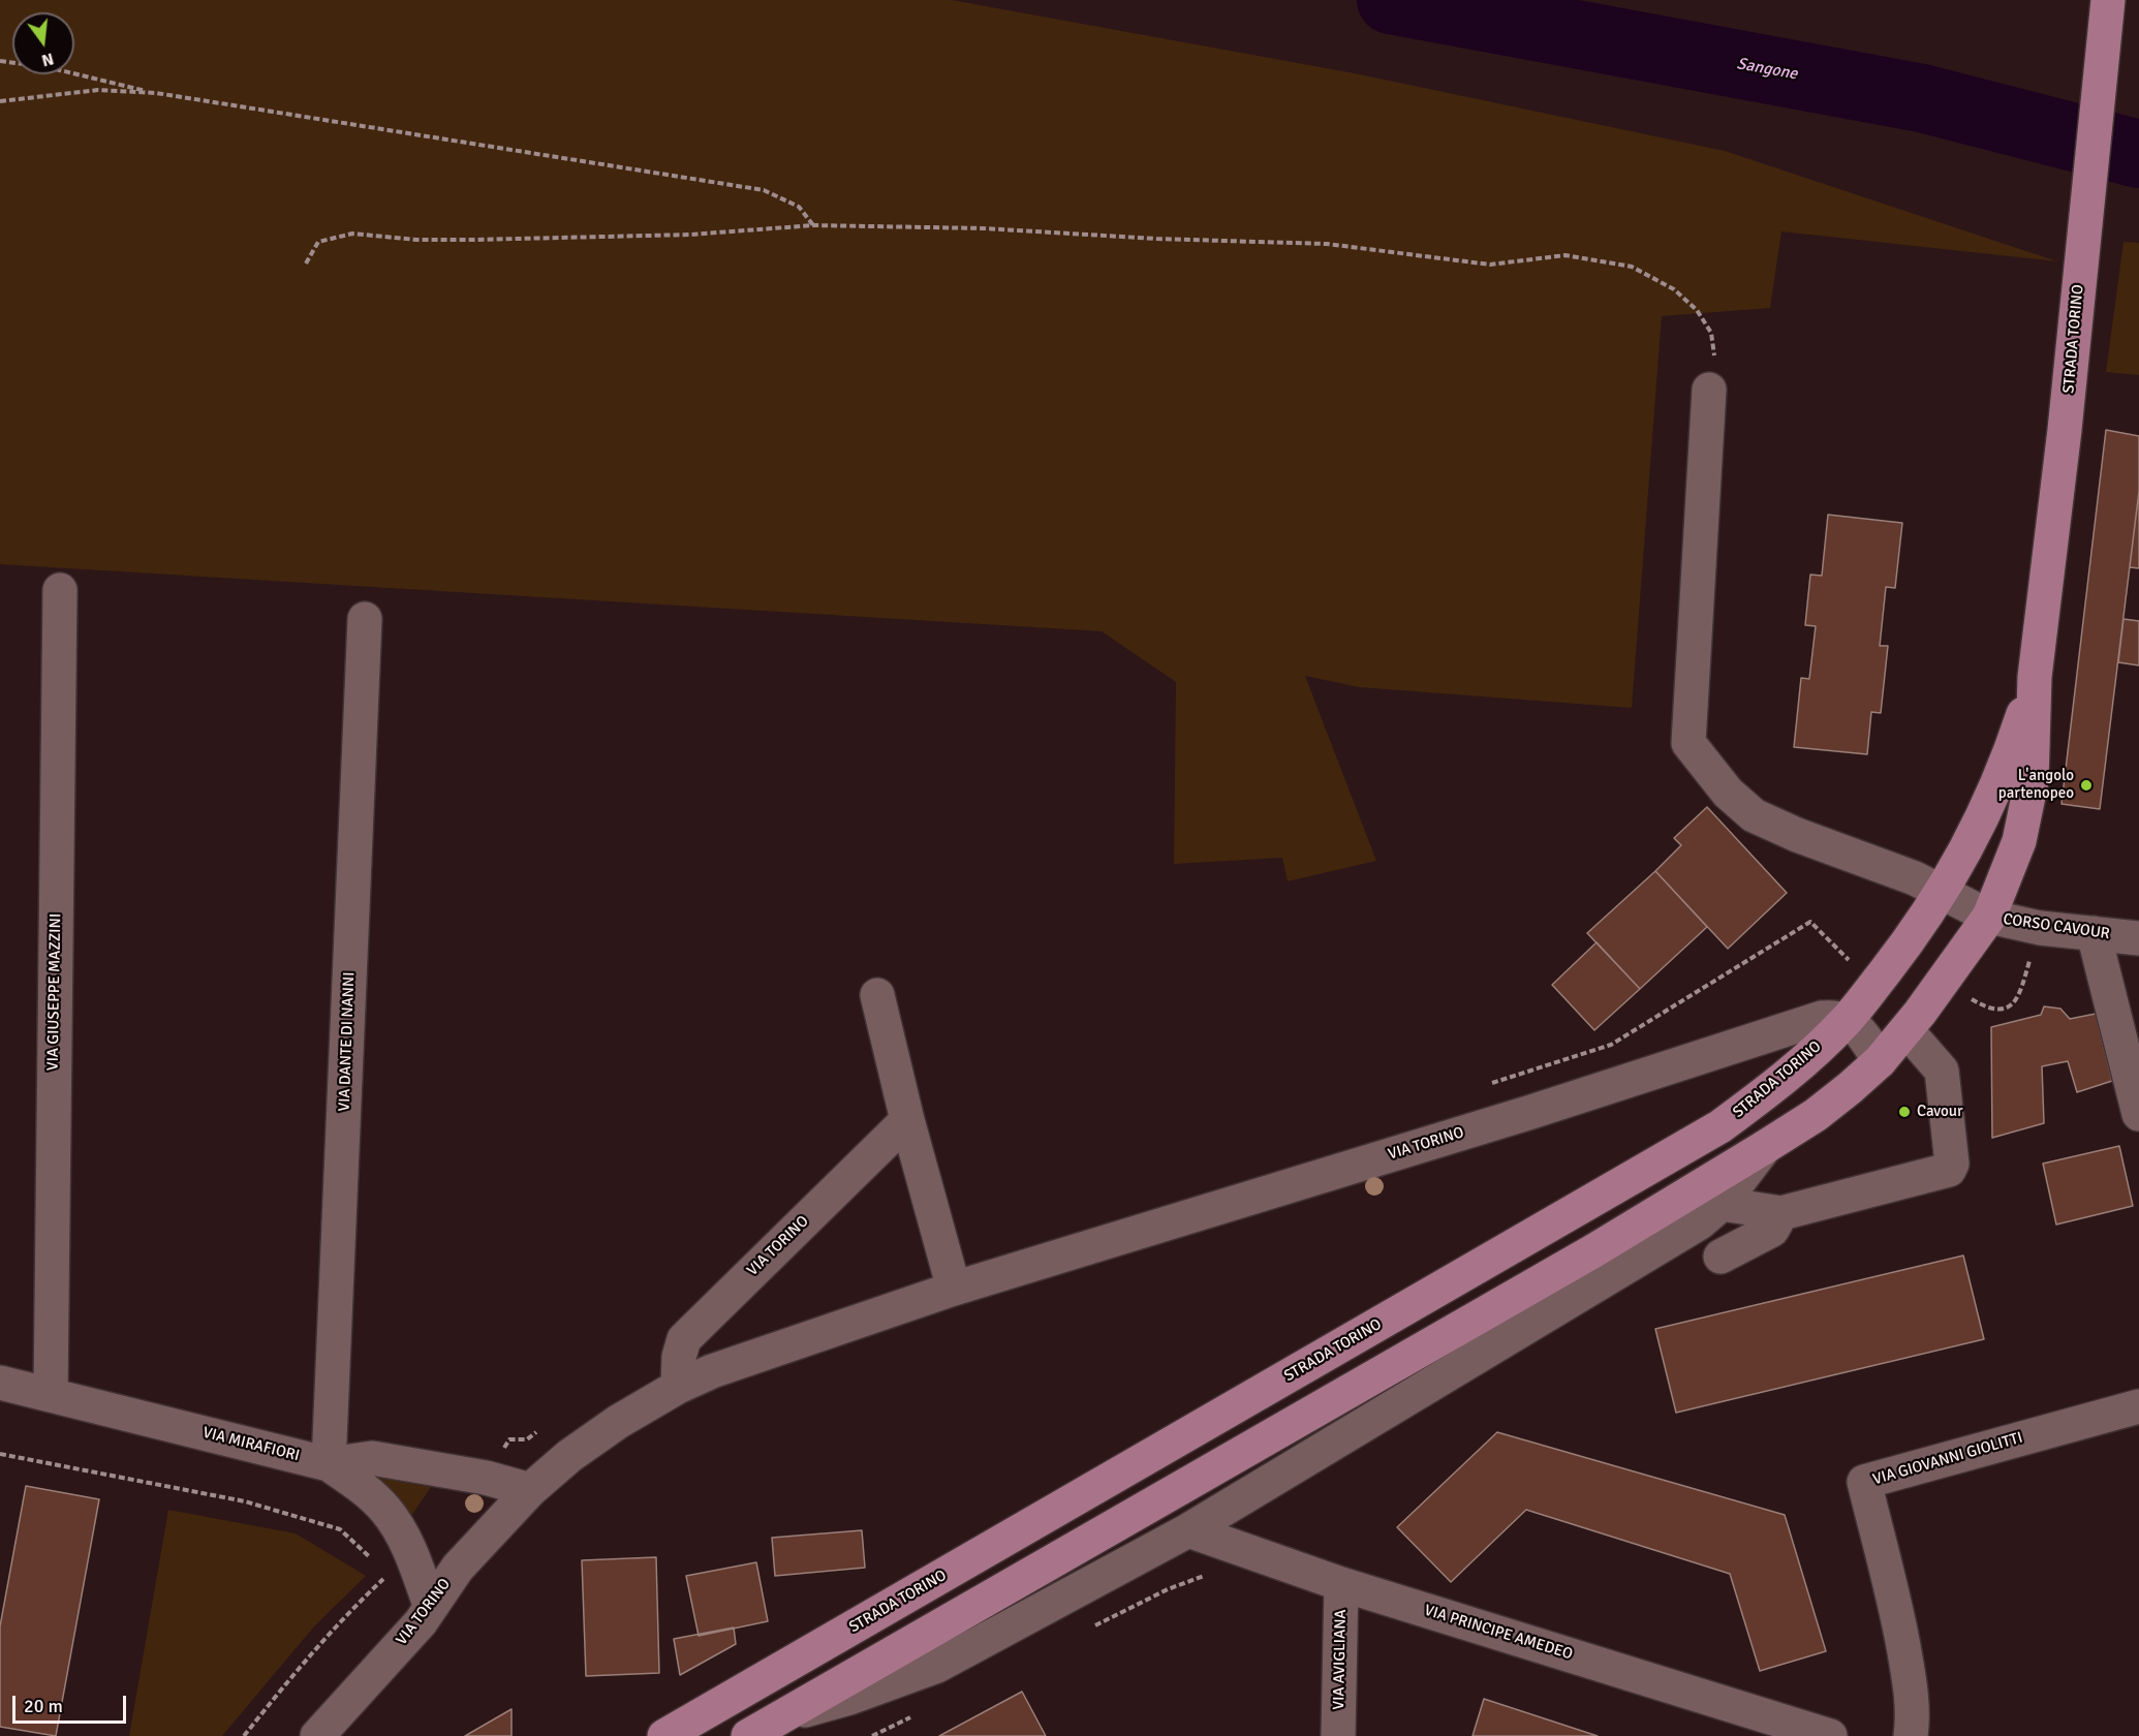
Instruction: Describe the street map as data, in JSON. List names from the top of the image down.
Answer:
{
  "streets": {
    "main road": ["STRADA TORINO"],
    "street": [
      "CORSO CAVOUR",
      "VIA GIUSEPPE MAZZINI",
      "VIA DANTE DI NANNI",
      "VIA TORINO",
      "VIA MIRAFIORI",
      "VIA GIOVANNI GIOLITTI",
      "VIA PRINCIPE AMEDEO",
      "VIA AVIGLIANA"
    ]
  },
  "crossings": [
    ["STRADA TORINO", "CORSO CAVOUR"],
    ["STRADA TORINO", "VIA TORINO"],
    ["STRADA TORINO", "VIA PRINCIPE AMEDEO"],
    ["VIA GIUSEPPE MAZZINI", "VIA MIRAFIORI"],
    ["VIA DANTE DI NANNI", "VIA MIRAFIORI"],
    ["VIA TORINO", "VIA MIRAFIORI"],
    ["VIA PRINCIPE AMEDEO", "VIA AVIGLIANA"]
  ],
  "water": ["Sangone"],
  "places": ["L'angolo partenopeo", "Cavour"],
  "scale_bar": "20 m",
  "north": "bottom"
}
